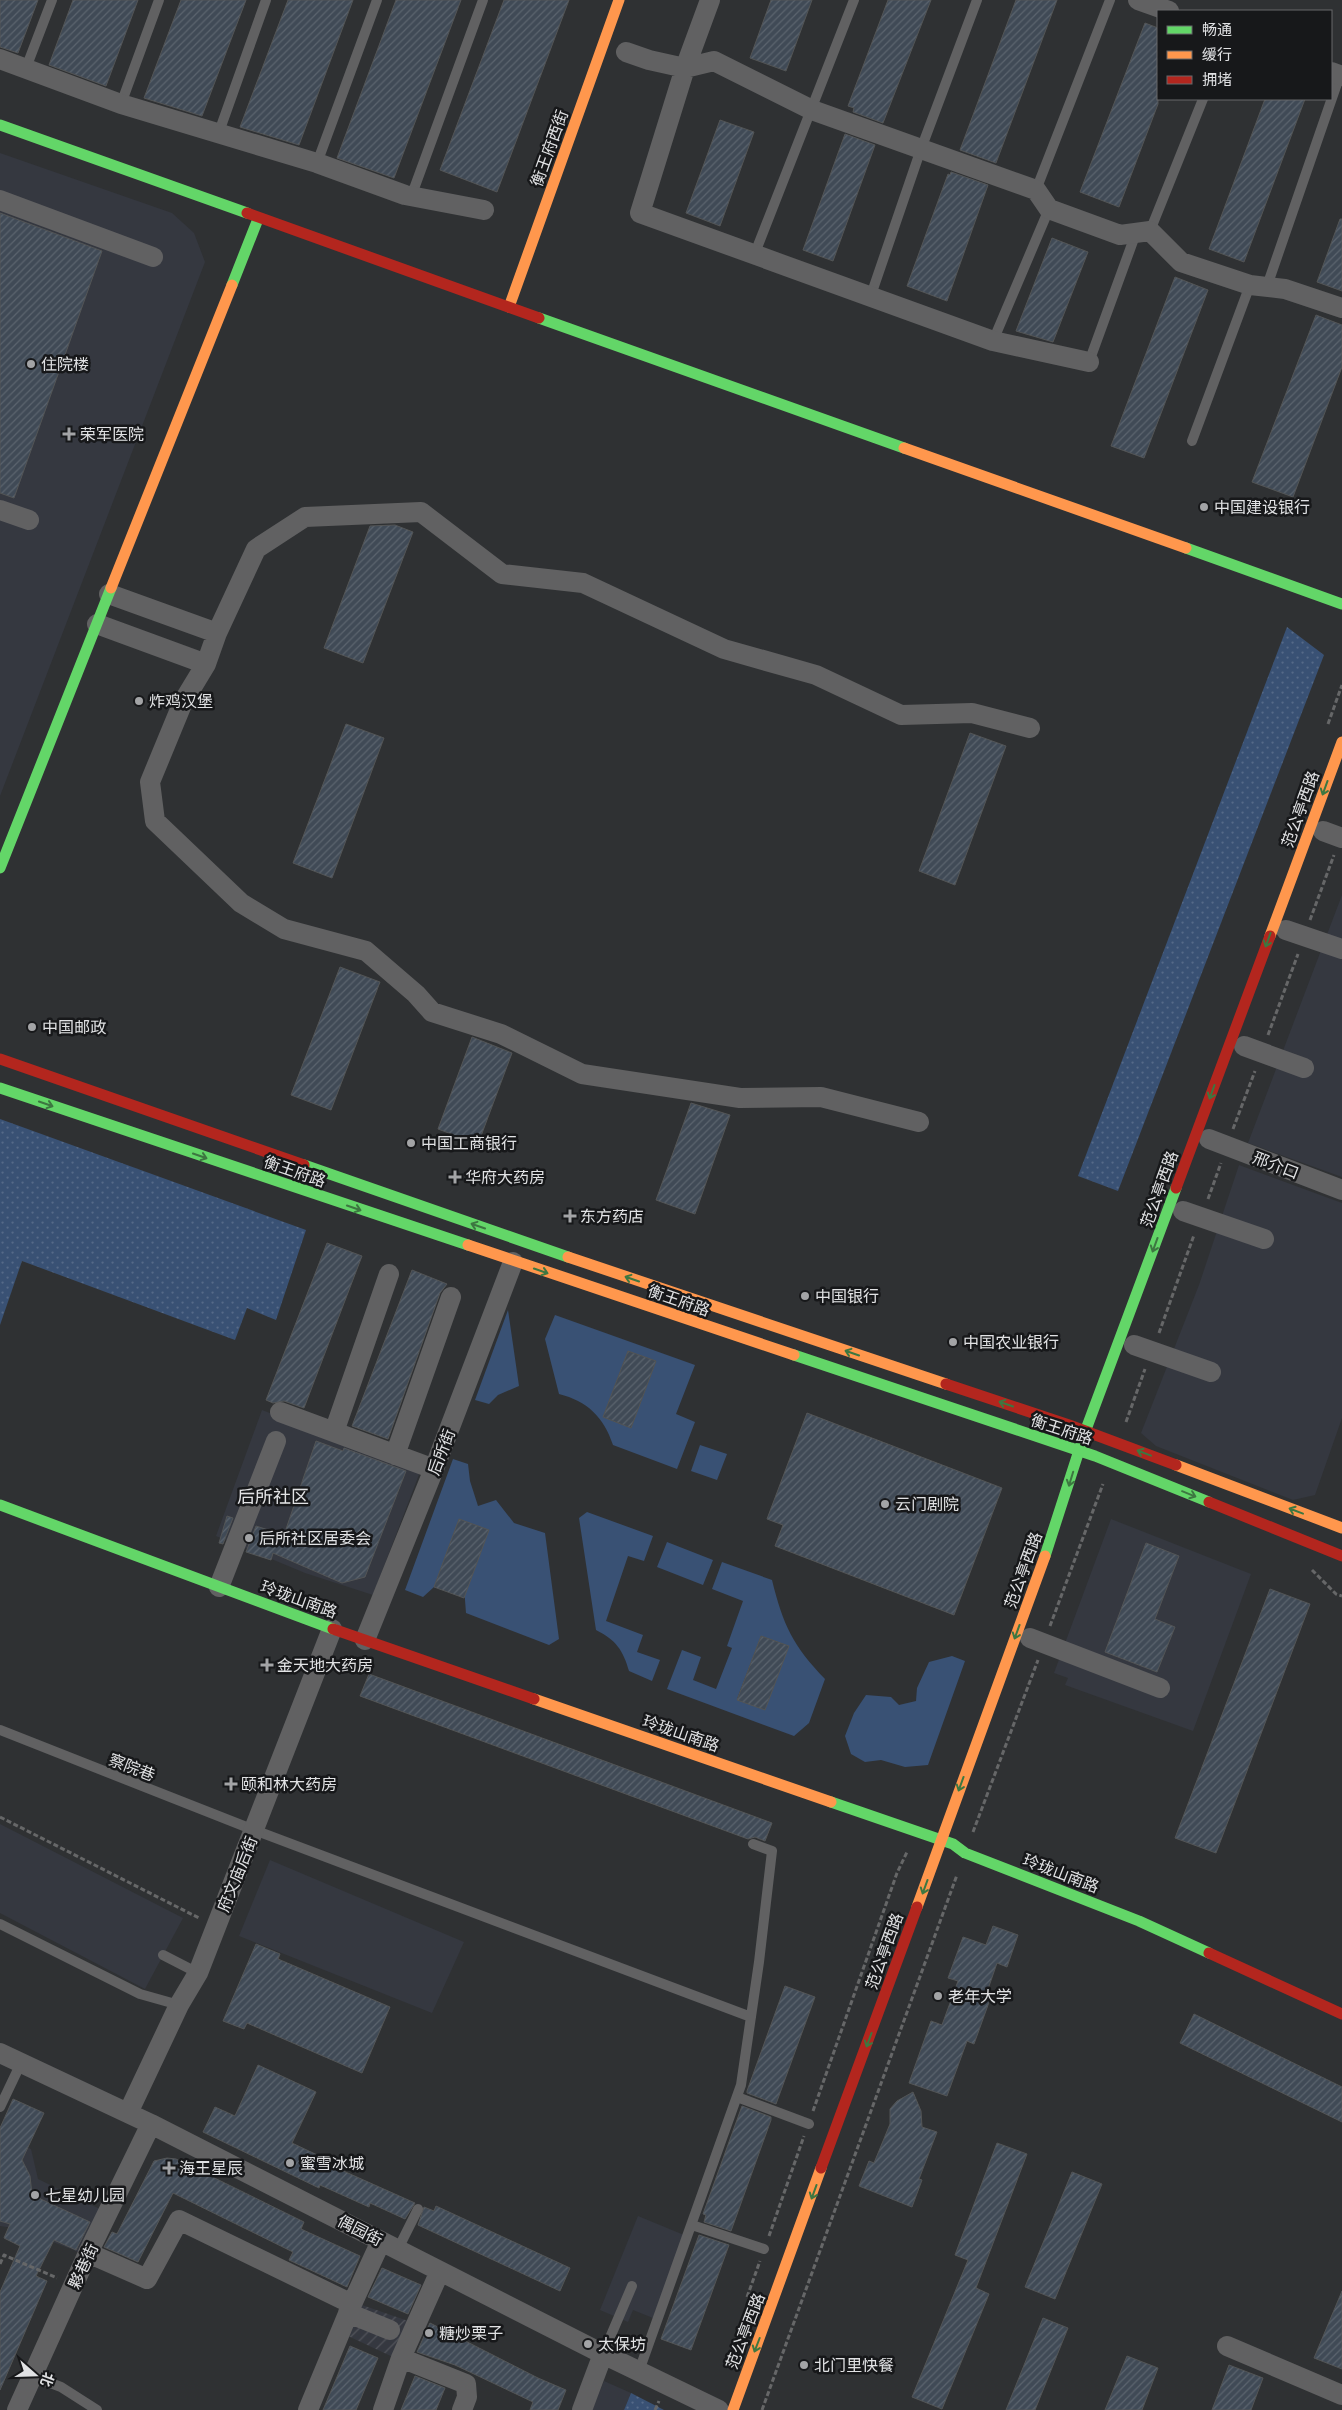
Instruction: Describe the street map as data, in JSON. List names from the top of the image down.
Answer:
{
  "streets": {
    "main road": [
      "衡王府西街",
      "范公亭西路",
      "衡王府路",
      "玲珑山南路"
    ],
    "street": [
      "邢介口",
      "后所街",
      "府文庙后街",
      "偶园街",
      "夥巷街"
    ],
    "lane": ["察院巷"]
  },
  "crossings": [
    ["范公亭西路", "衡王府路"],
    ["范公亭西路", "玲珑山南路"],
    ["衡王府路", "后所街"],
    ["后所街", "玲珑山南路"],
    ["玲珑山南路", "府文庙后街"],
    ["察院巷", "府文庙后街"],
    ["府文庙后街", "偶园街"],
    ["偶园街", "夥巷街"]
  ],
  "one_way": ["范公亭西路"],
  "districts": ["后所社区"],
  "places": {
    "other": [
      "住院楼",
      "中国建设银行",
      "炸鸡汉堡",
      "中国邮政",
      "中国工商银行",
      "中国银行",
      "中国农业银行",
      "云门剧院",
      "后所社区居委会",
      "老年大学",
      "蜜雪冰城",
      "七星幼儿园",
      "糖炒栗子",
      "太保坊",
      "北门里快餐"
    ],
    "health": [
      "荣军医院",
      "华府大药房",
      "东方药店",
      "金天地大药房",
      "颐和林大药房",
      "海王星辰"
    ]
  },
  "legend": ["畅通", "缓行", "拥堵"],
  "north": "right"
}
